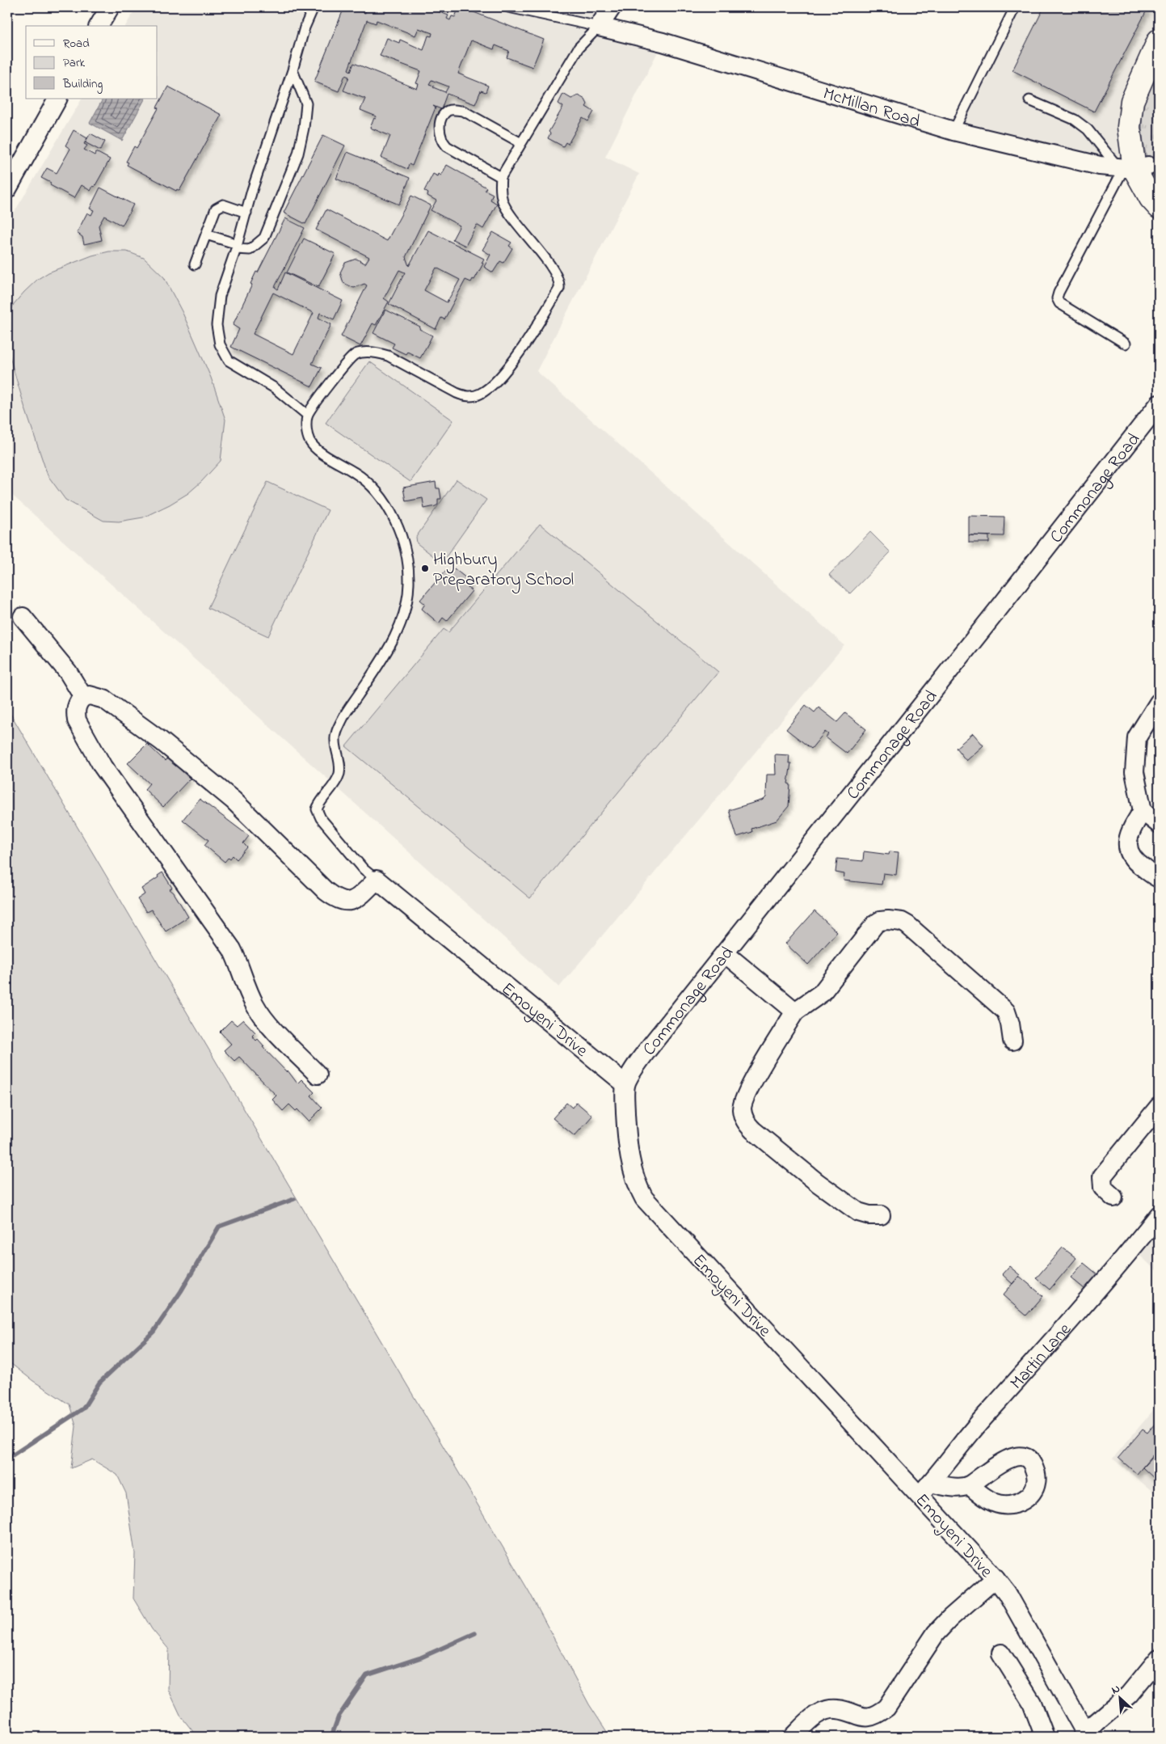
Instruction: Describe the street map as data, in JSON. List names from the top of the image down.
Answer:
{
  "streets": {
    "street": [
      "McMillan Road",
      "Commonage Road",
      "Emoyeni Drive",
      "Martin Lane"
    ]
  },
  "crossings": [
    ["Commonage Road", "Emoyeni Drive"],
    ["Emoyeni Drive", "Martin Lane"]
  ],
  "places": ["Highbury Preparatory School"],
  "legend": ["Road", "Park", "Building"],
  "north": "top left"
}
